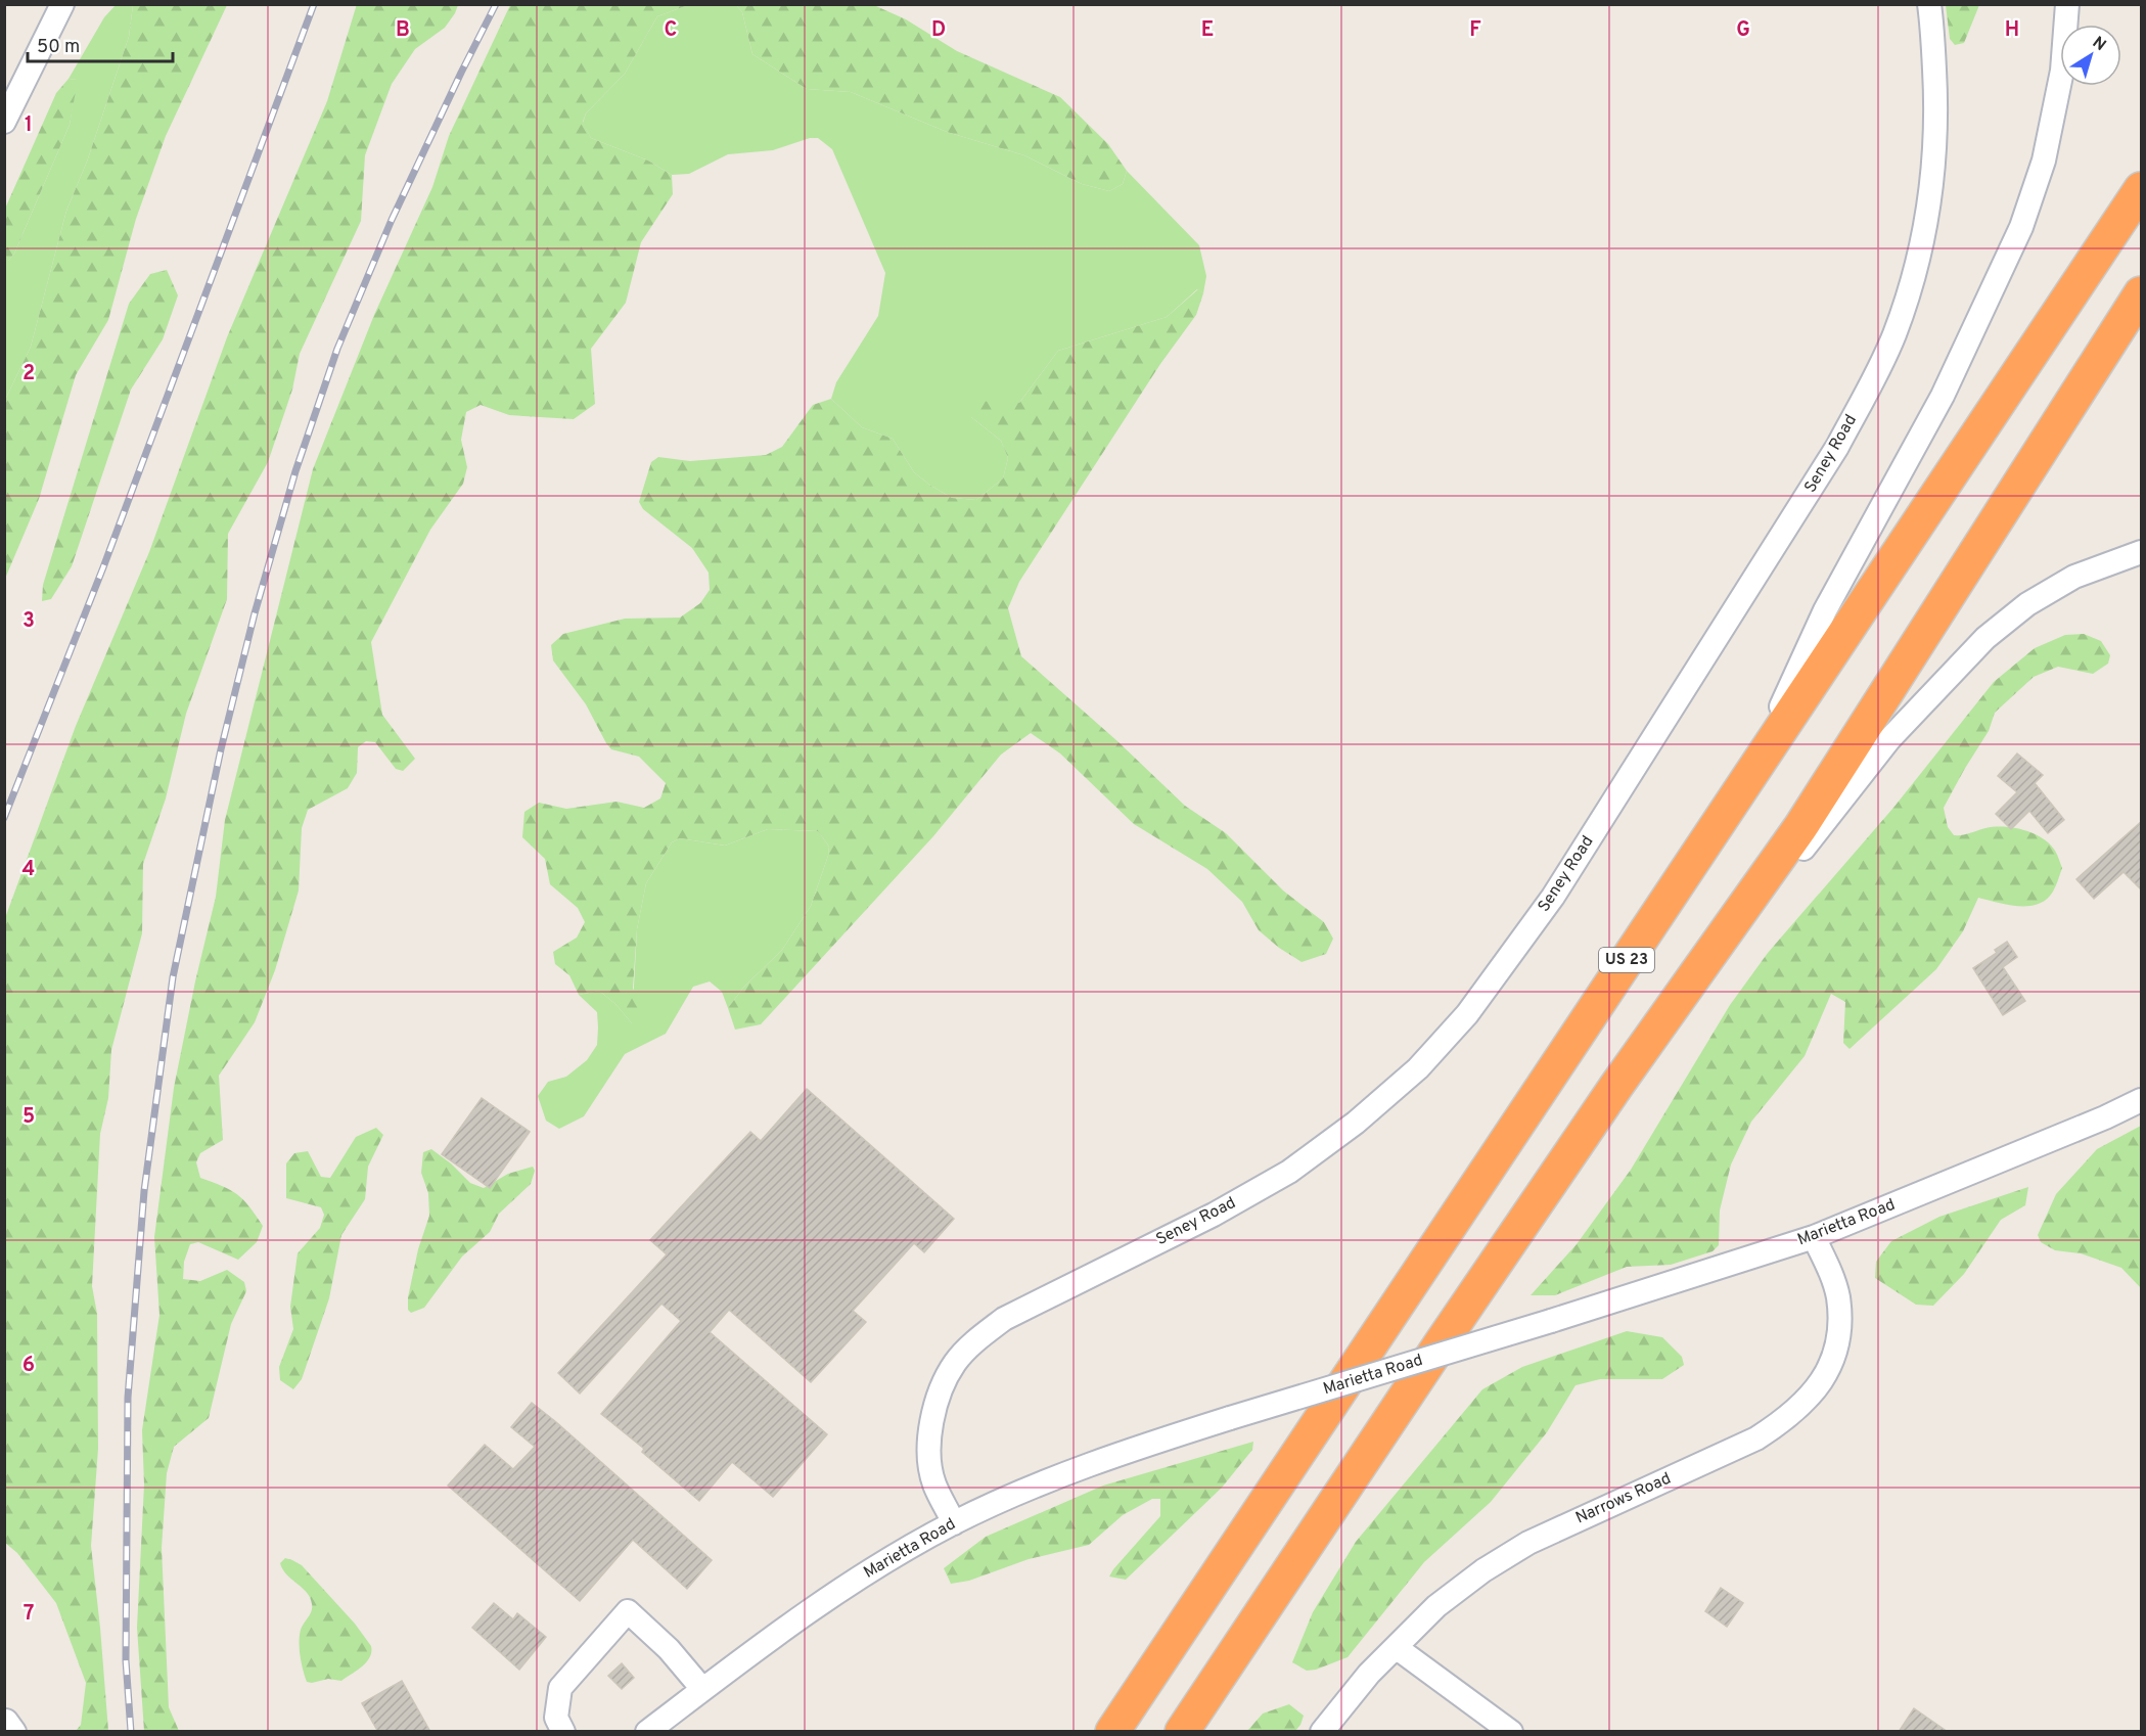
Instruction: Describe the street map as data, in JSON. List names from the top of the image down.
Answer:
{
  "streets": {
    "highway": ["US 23"],
    "street": ["Seney Road", "Marietta Road", "Narrows Road"]
  },
  "crossings": [
    ["Seney Road", "Marietta Road"],
    ["Marietta Road", "Narrows Road"]
  ],
  "scale_bar": "50 m",
  "north": "top right",
  "grid": {
    "columns": [
      "B",
      "C",
      "D",
      "E",
      "F",
      "G",
      "H"
    ],
    "rows": [
      "1",
      "2",
      "3",
      "4",
      "5",
      "6",
      "7"
    ]
  }
}
